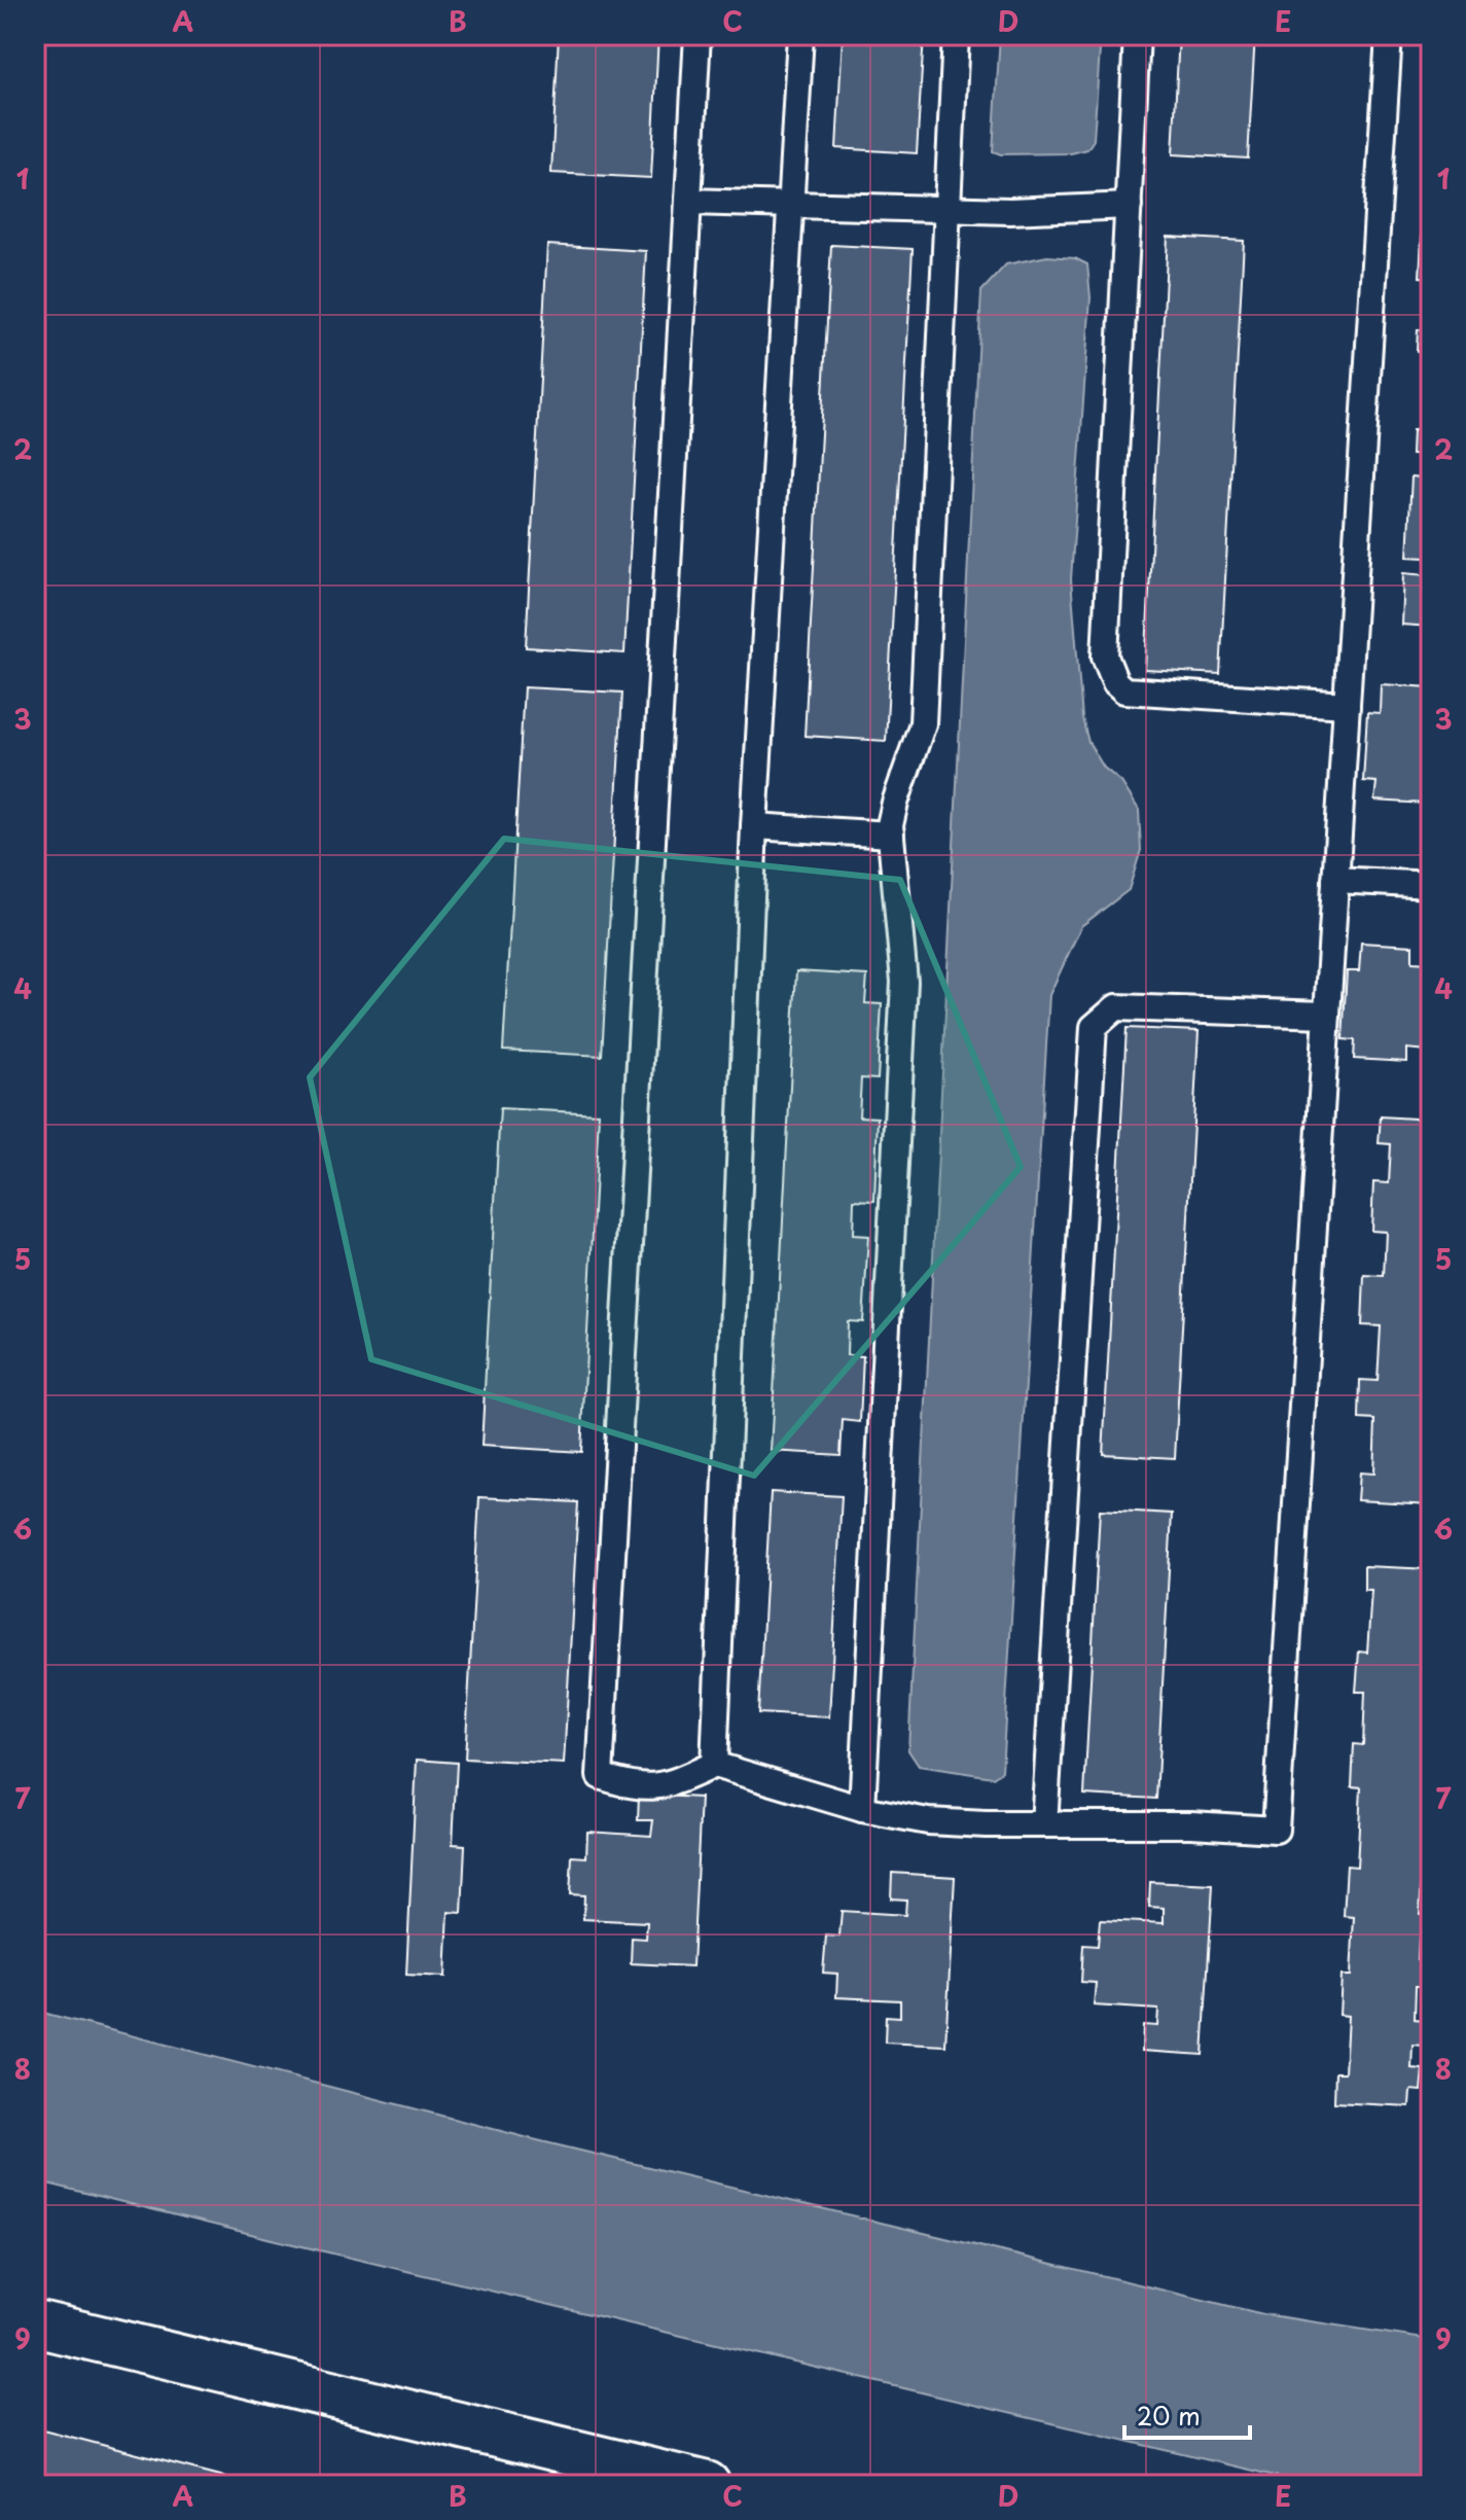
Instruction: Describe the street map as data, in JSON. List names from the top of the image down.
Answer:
{
  "scale_bar": "20 m",
  "grid": {
    "columns": [
      "A",
      "B",
      "C",
      "D",
      "E"
    ],
    "rows": [
      "1",
      "2",
      "3",
      "4",
      "5",
      "6",
      "7",
      "8",
      "9"
    ]
  }
}
